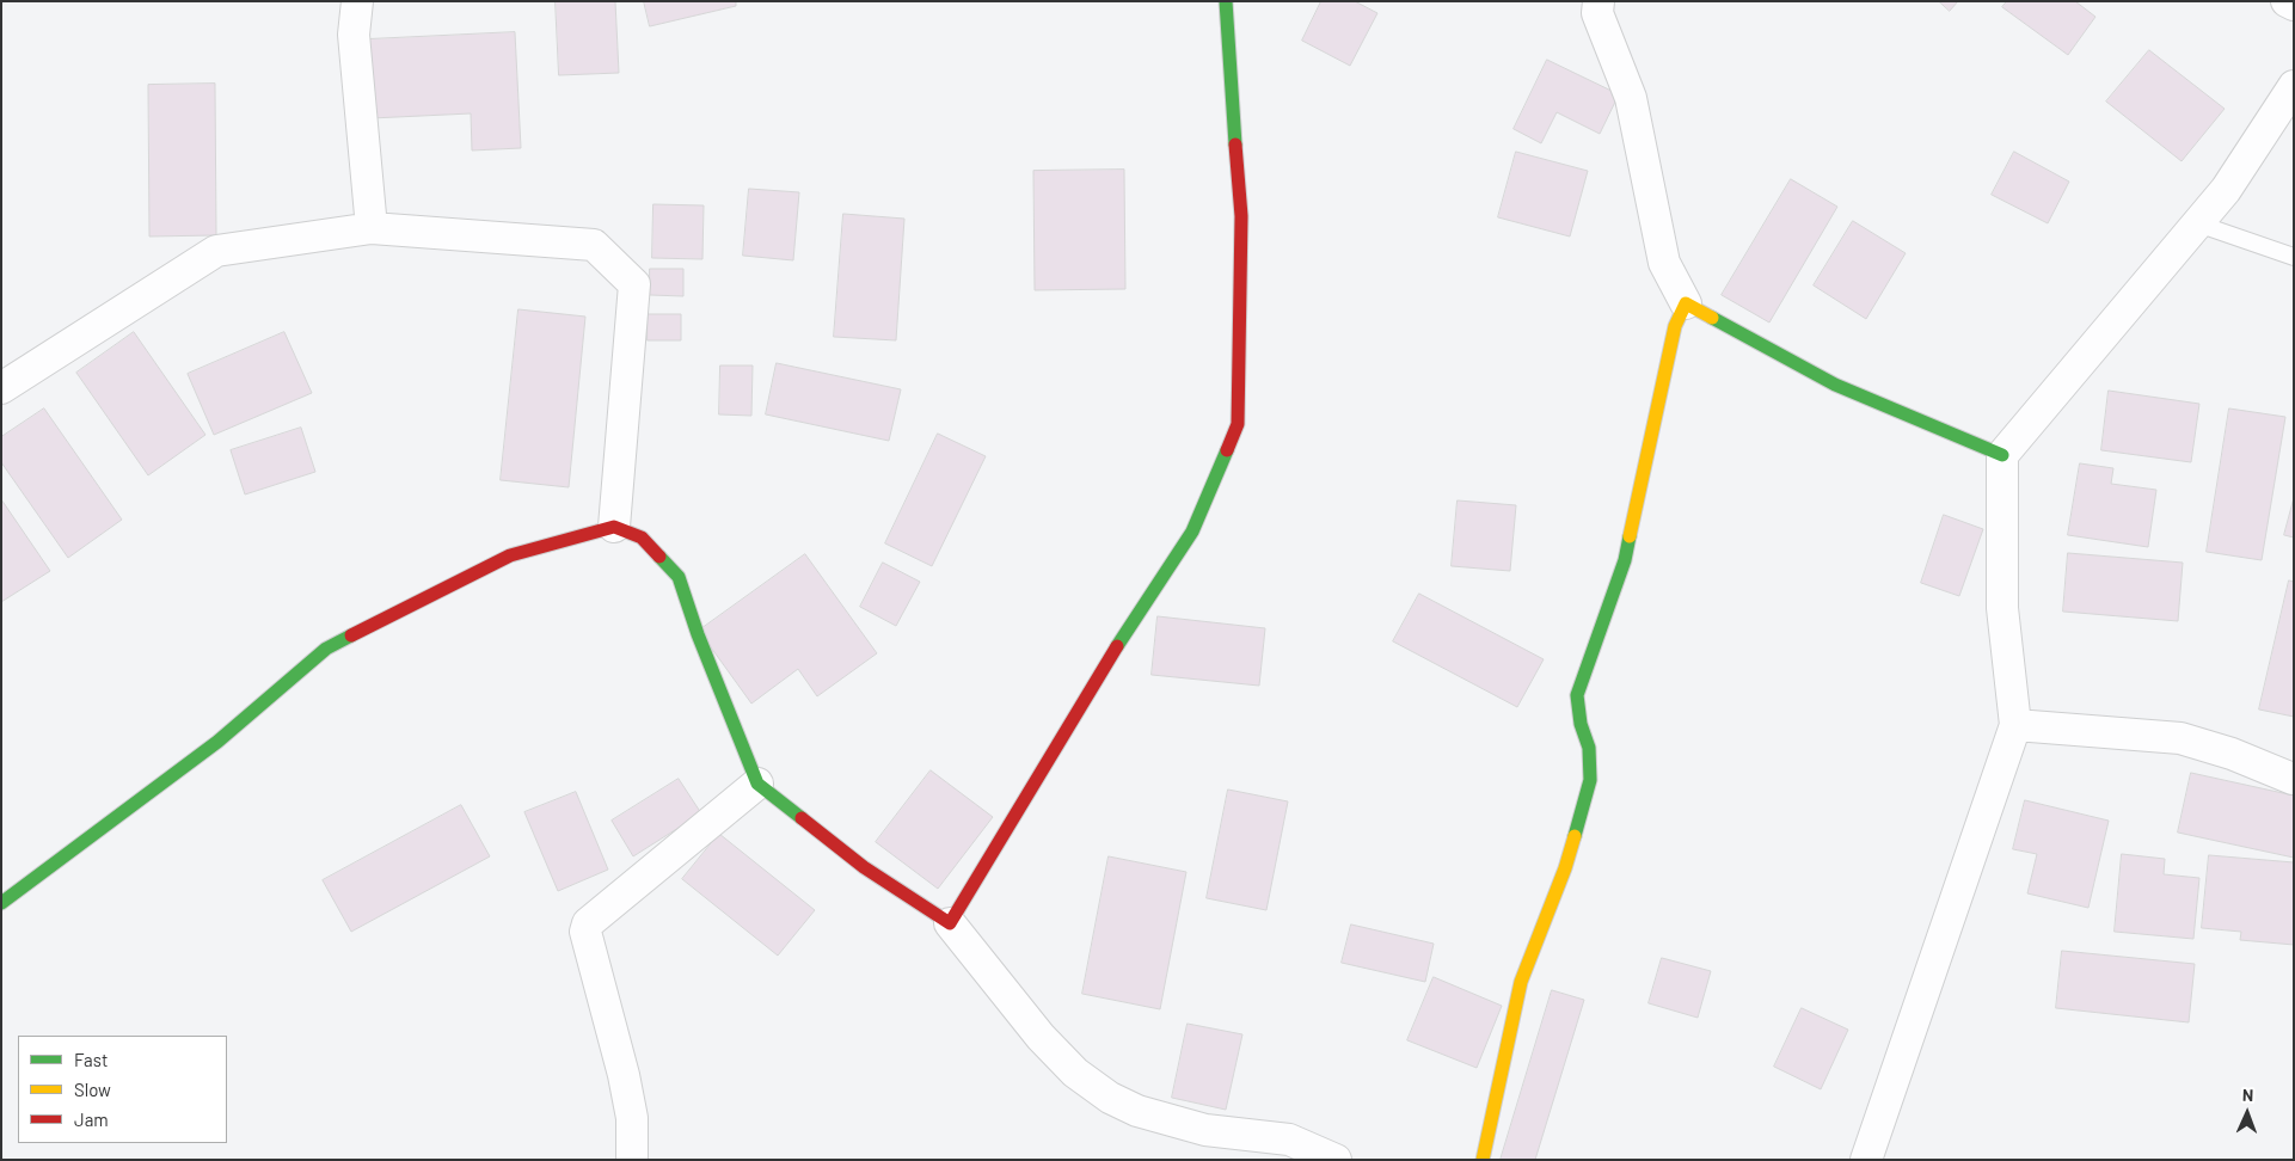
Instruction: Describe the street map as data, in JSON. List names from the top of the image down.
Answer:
{
  "legend": ["Fast", "Slow", "Jam"],
  "north": "top"
}
